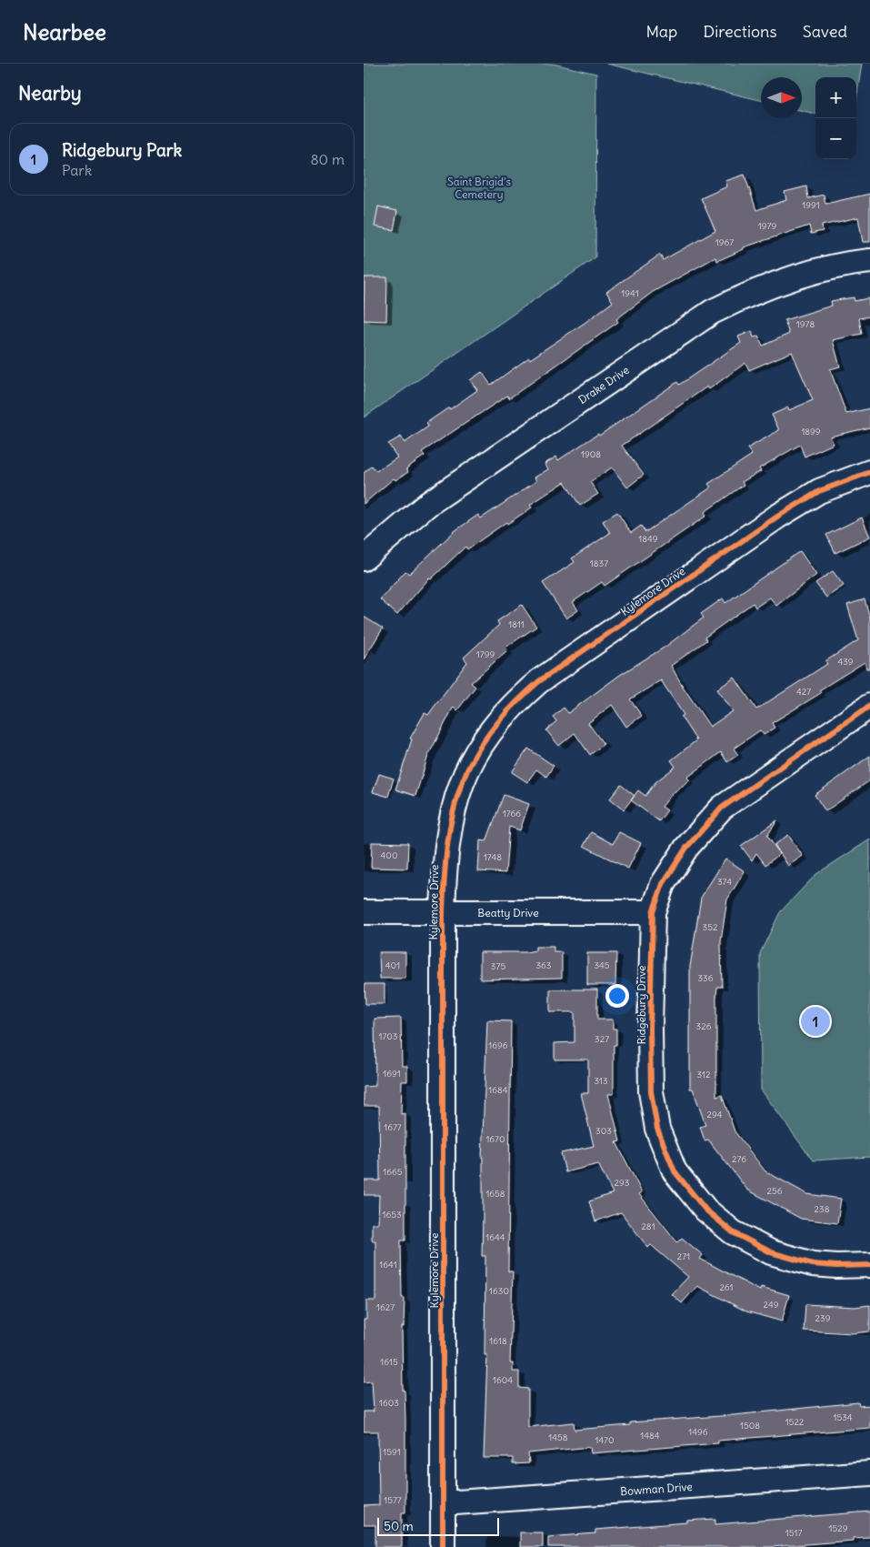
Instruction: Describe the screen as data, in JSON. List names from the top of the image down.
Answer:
{
  "streets": {
    "street": [
      "Drake Drive",
      "Kylemore Drive",
      "Beatty Drive",
      "Ridgebury Drive",
      "Bowman Drive"
    ]
  },
  "crossings": [
    ["Kylemore Drive", "Beatty Drive"],
    ["Kylemore Drive", "Bowman Drive"],
    ["Beatty Drive", "Ridgebury Drive"]
  ],
  "parks": ["Saint Brigid’s Cemetery"],
  "house_numbers": [
    "1991",
    "1979",
    "1967",
    "1941",
    "1978",
    "1899",
    "1908",
    "1849",
    "1837",
    "1811",
    "1799",
    "439",
    "427",
    "1766",
    "400",
    "1748",
    "374",
    "352",
    "401",
    "363",
    "345",
    "375",
    "336",
    "326",
    "1703",
    "327",
    "1696",
    "1691",
    "312",
    "313",
    "1684",
    "294",
    "1677",
    "303",
    "1670",
    "276",
    "1665",
    "293",
    "256",
    "1658",
    "238",
    "1653",
    "281",
    "1644",
    "271",
    "1641",
    "261",
    "1630",
    "249",
    "1627",
    "239",
    "1618",
    "1615",
    "1604",
    "1603",
    "1534",
    "1522",
    "1508",
    "1496",
    "1484",
    "1458",
    "1470",
    "1591",
    "1577",
    "1529",
    "1517"
  ],
  "scale_bar": "50 m",
  "north": "right",
  "page": {
    "header": "Nearbee",
    "nav": ["Map", "Directions", "Saved"],
    "heading": "Nearby",
    "map_buttons": ["+", "−"],
    "list": [
      {
        "mark": "1",
        "name": "Ridgebury Park",
        "note": "Park",
        "value": "80 m"
      }
    ],
    "pins": "1",
    "scale": "50 m"
  }
}
